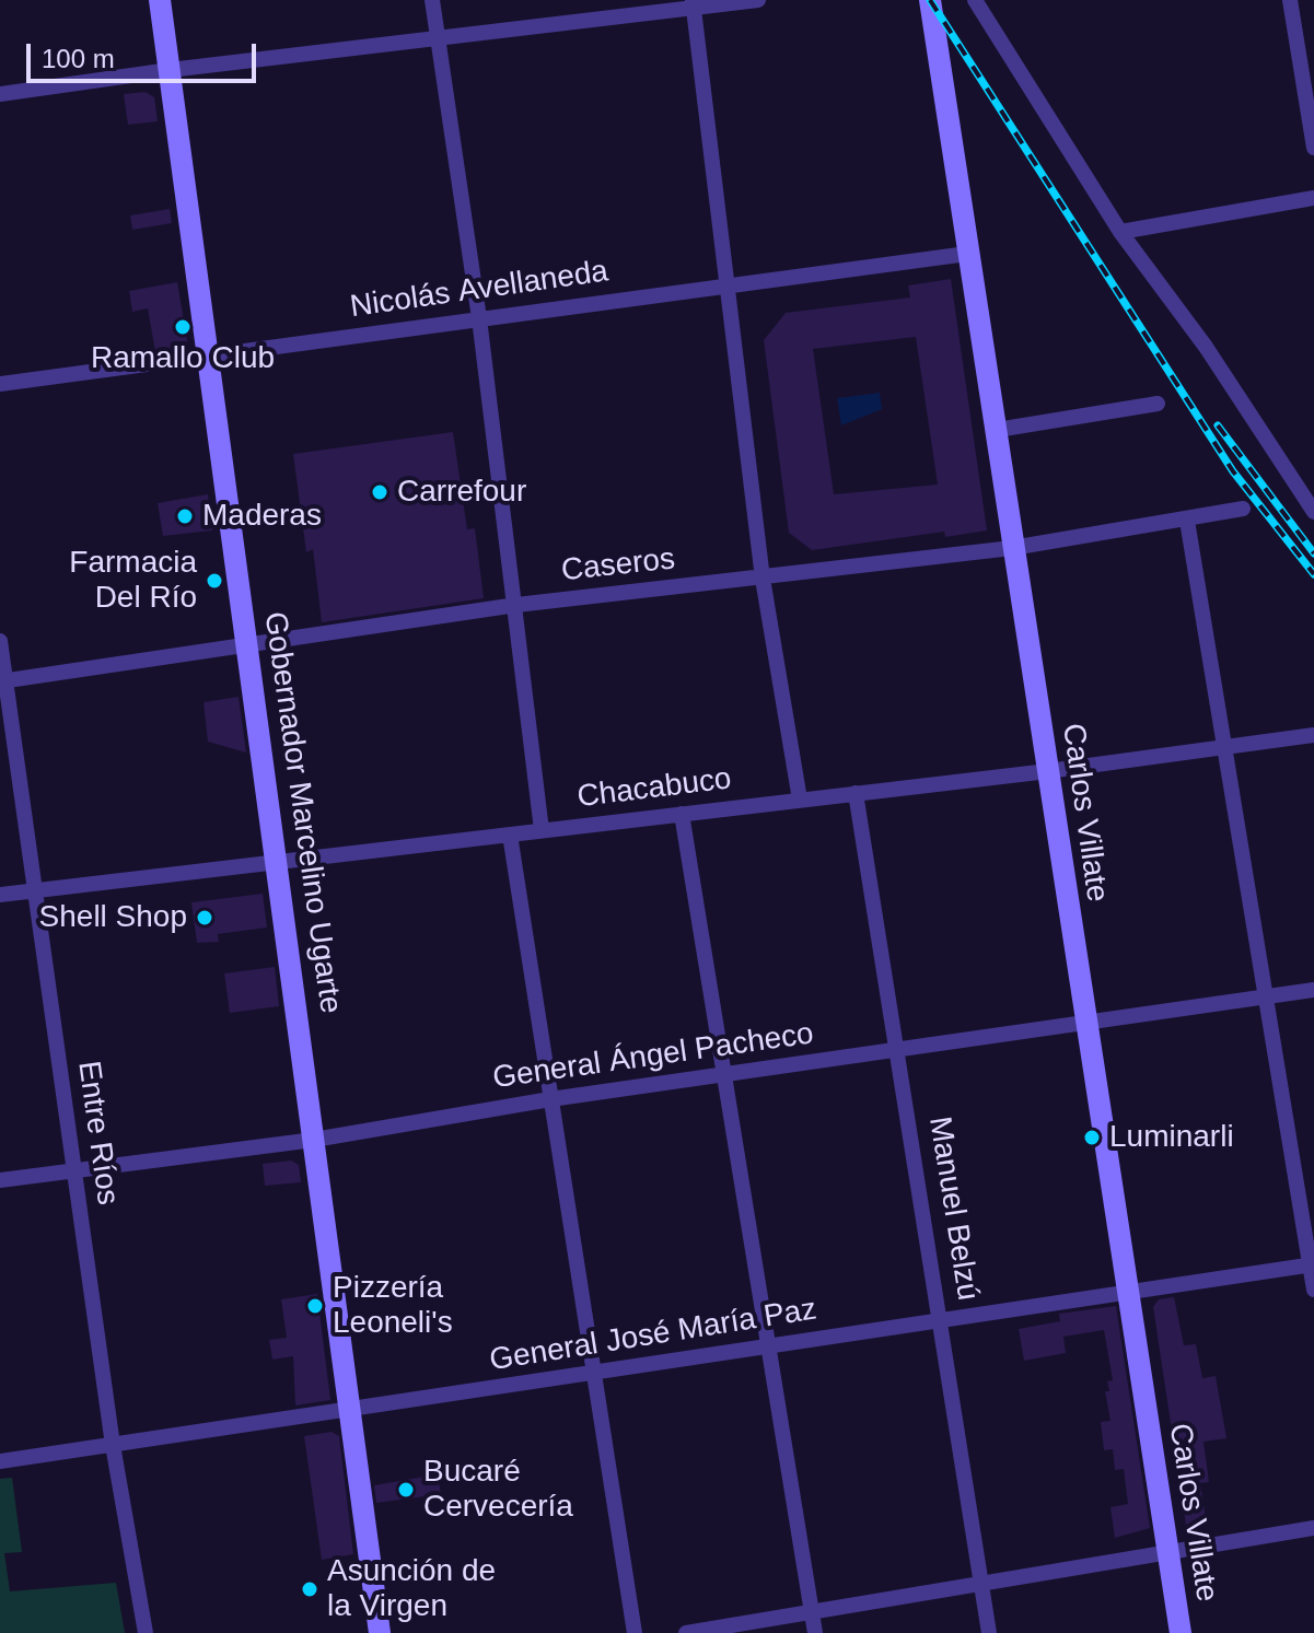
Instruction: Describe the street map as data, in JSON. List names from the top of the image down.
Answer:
{
  "streets": {
    "street": [
      "Nicolás Avellaneda",
      "Caseros",
      "Chacabuco",
      "Gobernador Marcelino Ugarte",
      "Carlos Villate",
      "General Ángel Pacheco",
      "Entre Ríos",
      "Manuel Belzú",
      "General José María Paz"
    ]
  },
  "crossings": [
    ["Nicolás Avellaneda", "Gobernador Marcelino Ugarte"],
    ["Nicolás Avellaneda", "Carlos Villate"],
    ["Caseros", "Gobernador Marcelino Ugarte"],
    ["Caseros", "Carlos Villate"],
    ["Caseros", "Entre Ríos"],
    ["Chacabuco", "Gobernador Marcelino Ugarte"],
    ["Chacabuco", "Carlos Villate"],
    ["Chacabuco", "Entre Ríos"],
    ["Chacabuco", "Manuel Belzú"],
    ["Gobernador Marcelino Ugarte", "General Ángel Pacheco"],
    ["Gobernador Marcelino Ugarte", "General José María Paz"],
    ["Carlos Villate", "General Ángel Pacheco"],
    ["Carlos Villate", "General José María Paz"],
    ["General Ángel Pacheco", "Entre Ríos"],
    ["General Ángel Pacheco", "Manuel Belzú"],
    ["Entre Ríos", "General José María Paz"],
    ["Manuel Belzú", "General José María Paz"]
  ],
  "places": [
    "Ramallo Club",
    "Carrefour",
    "Maderas",
    "Farmacia Del Río",
    "Shell Shop",
    "Luminarli",
    "Pizzería Leoneli's",
    "Bucaré Cervecería",
    "Asunción de la Virgen"
  ],
  "scale_bar": "100 m"
}
